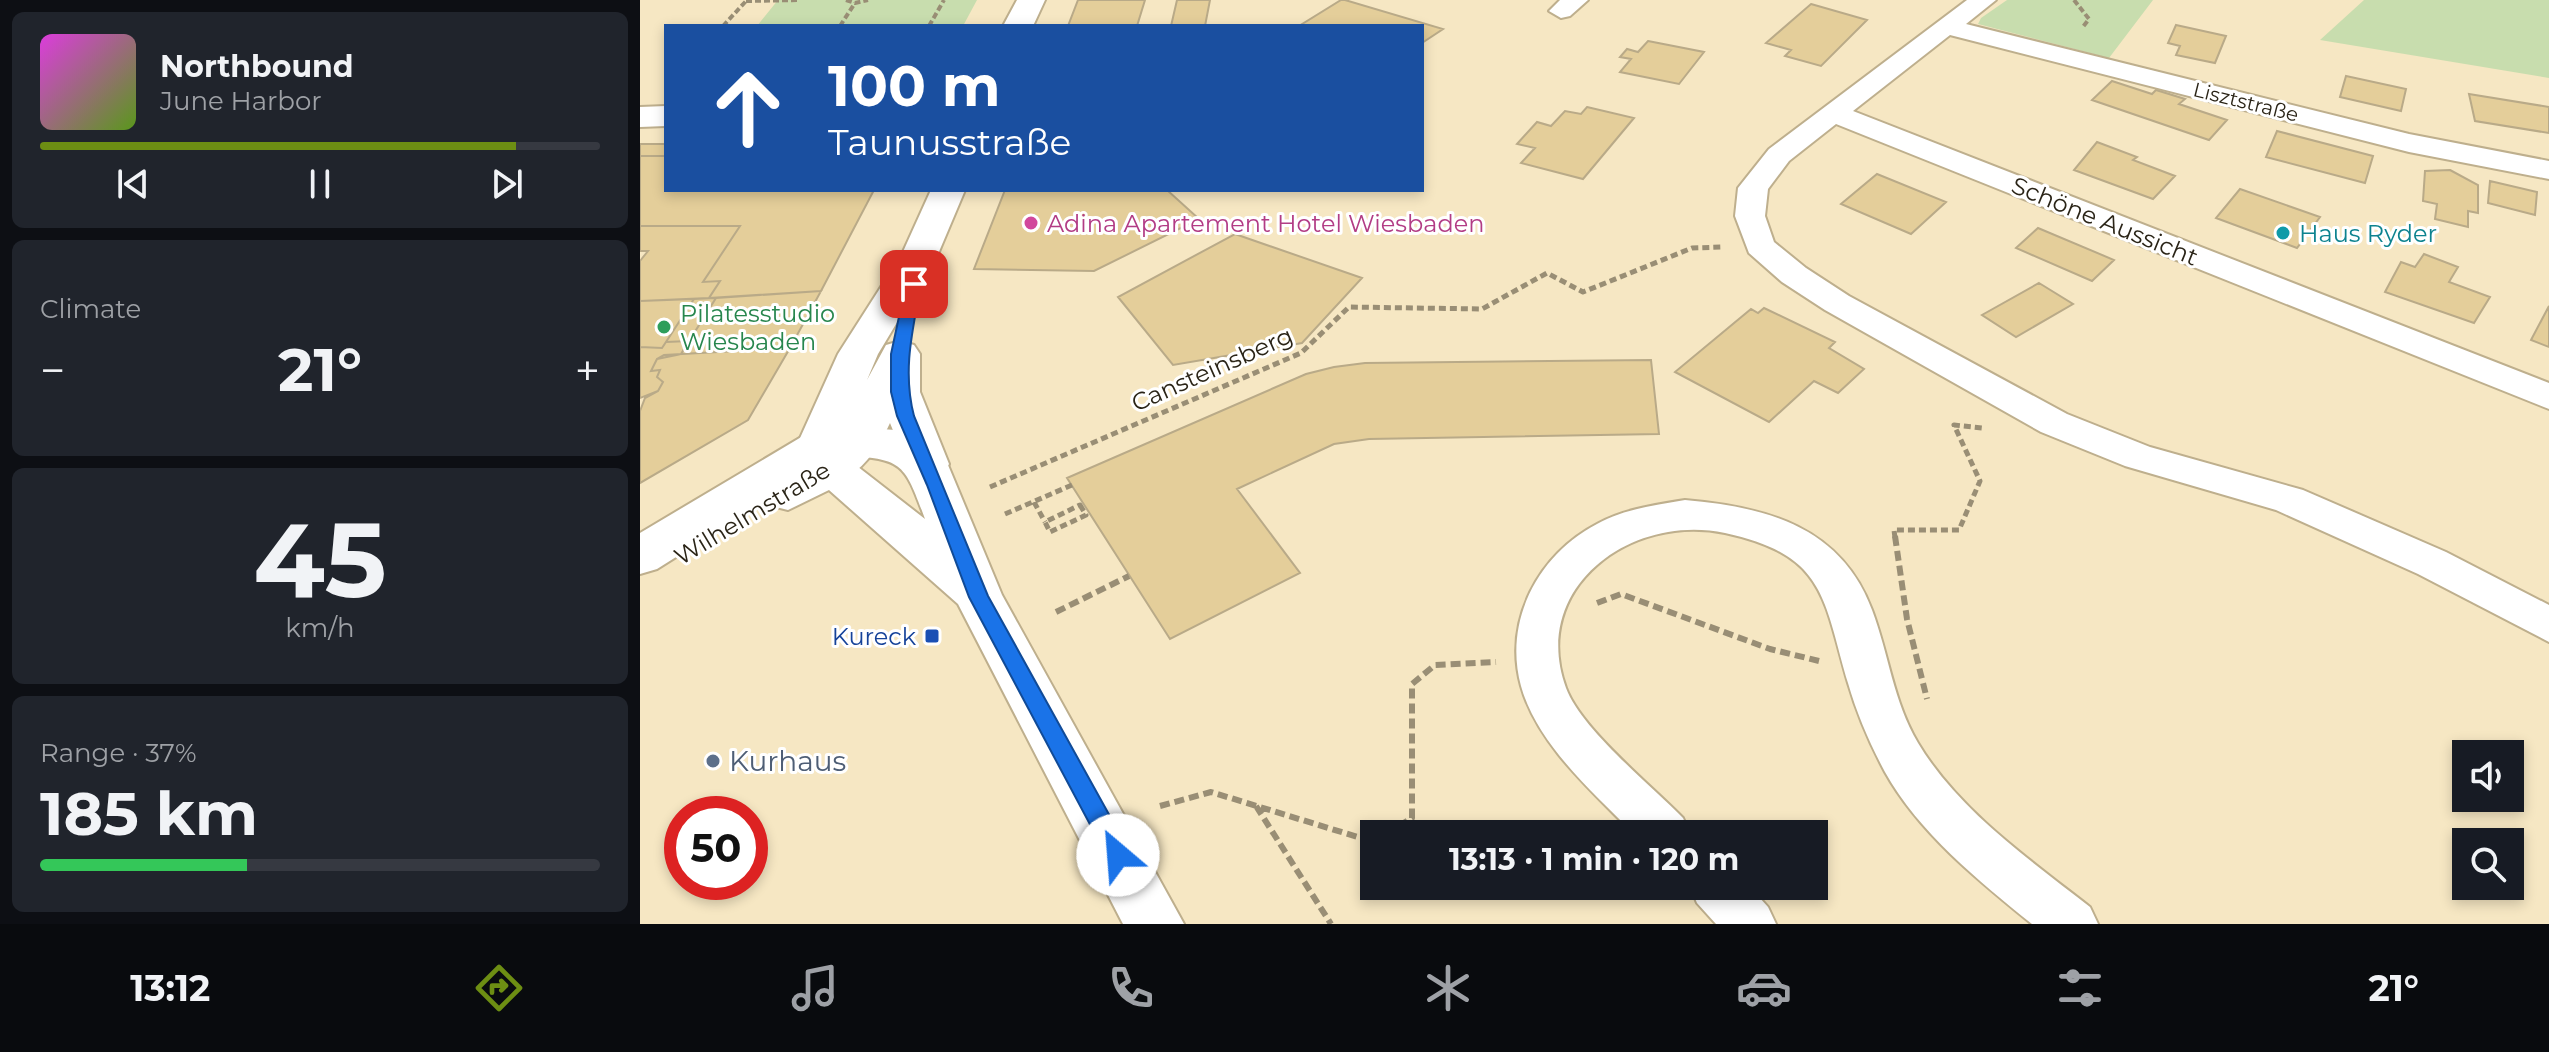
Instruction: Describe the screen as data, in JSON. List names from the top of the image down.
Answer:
{
  "streets": {
    "main road": ["Wilhelmstraße"],
    "street": ["Lisztstraße", "Schöne Aussicht"],
    "path": ["Cansteinsberg"]
  },
  "places": {
    "other": [
      "Adina Apartement Hotel Wiesbaden",
      "Haus Ryder",
      "Pilatesstudio Wiesbaden",
      "Kurhaus"
    ],
    "transit": ["Kureck"]
  },
  "page": {
    "turn": ["100 m", "Taunusstraße"],
    "song": ["Northbound", "June Harbor"],
    "tile": [
      "Climate",
      ["45", "km/h"],
      ["Range · 37%", "185 km"]
    ],
    "heat": ["−", "21°", "+"],
    "limit": "50",
    "trip": "13:13 · 1 min · 120 m",
    "tabs": ["13:12", "21°"]
  }
}
